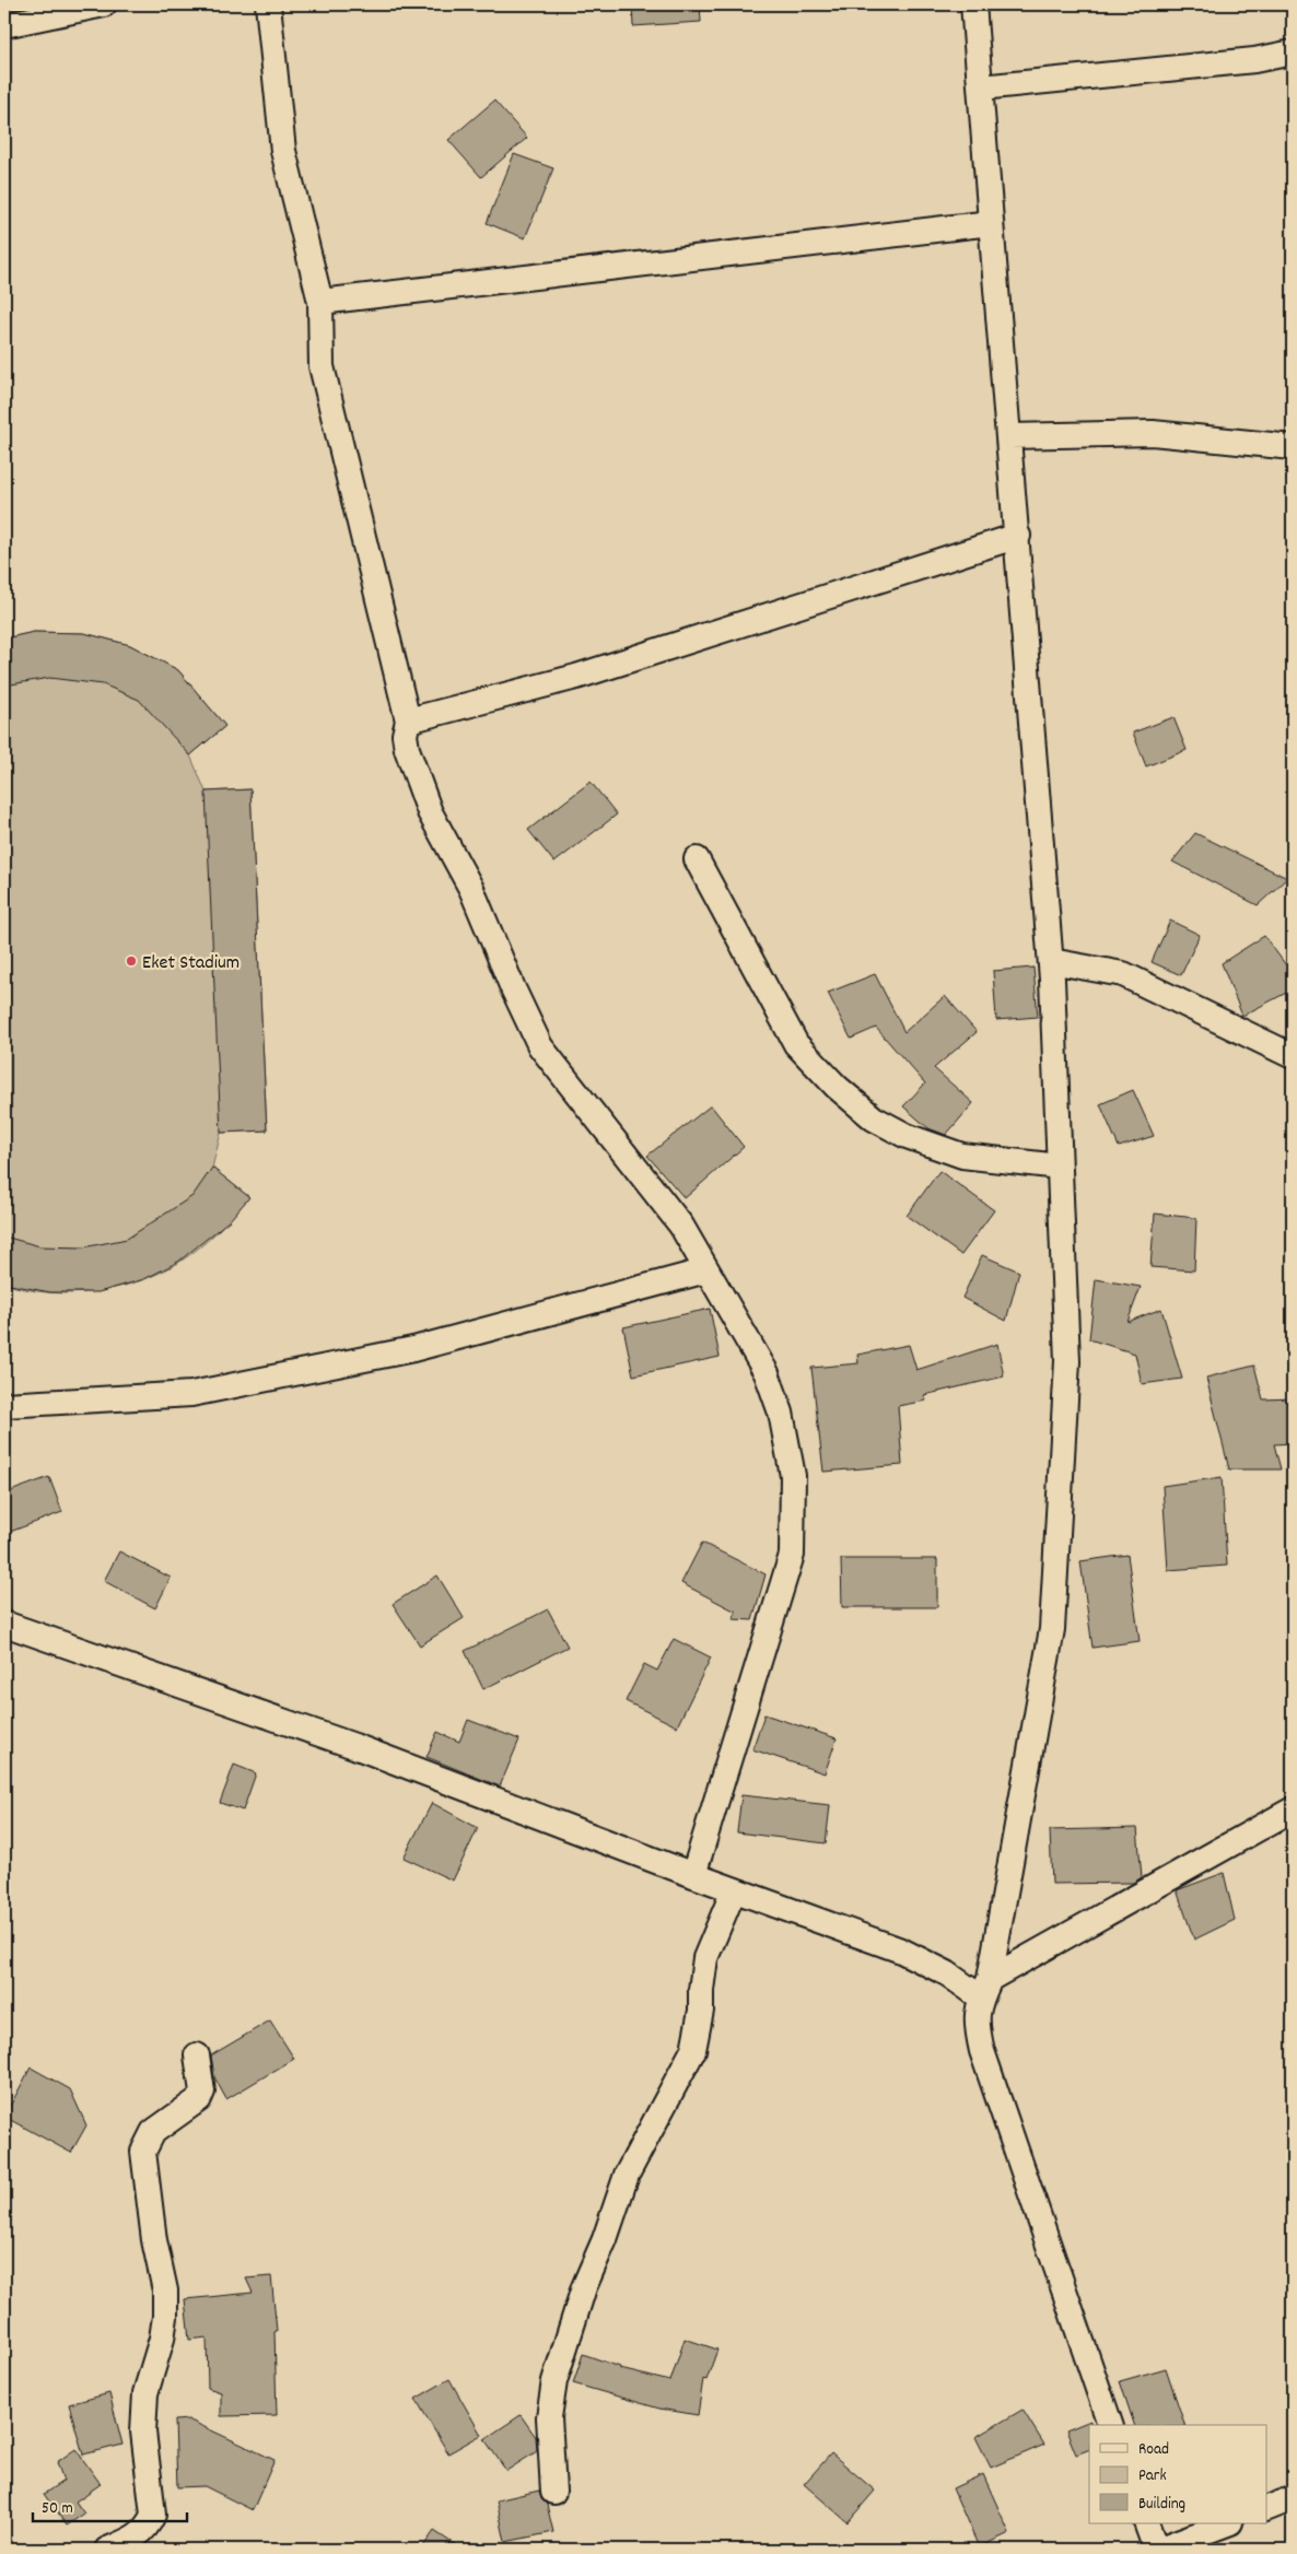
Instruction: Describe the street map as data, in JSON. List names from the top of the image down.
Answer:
{
  "places": ["Eket Stadium"],
  "legend": ["Road", "Park", "Building"],
  "scale_bar": "50 m"
}
